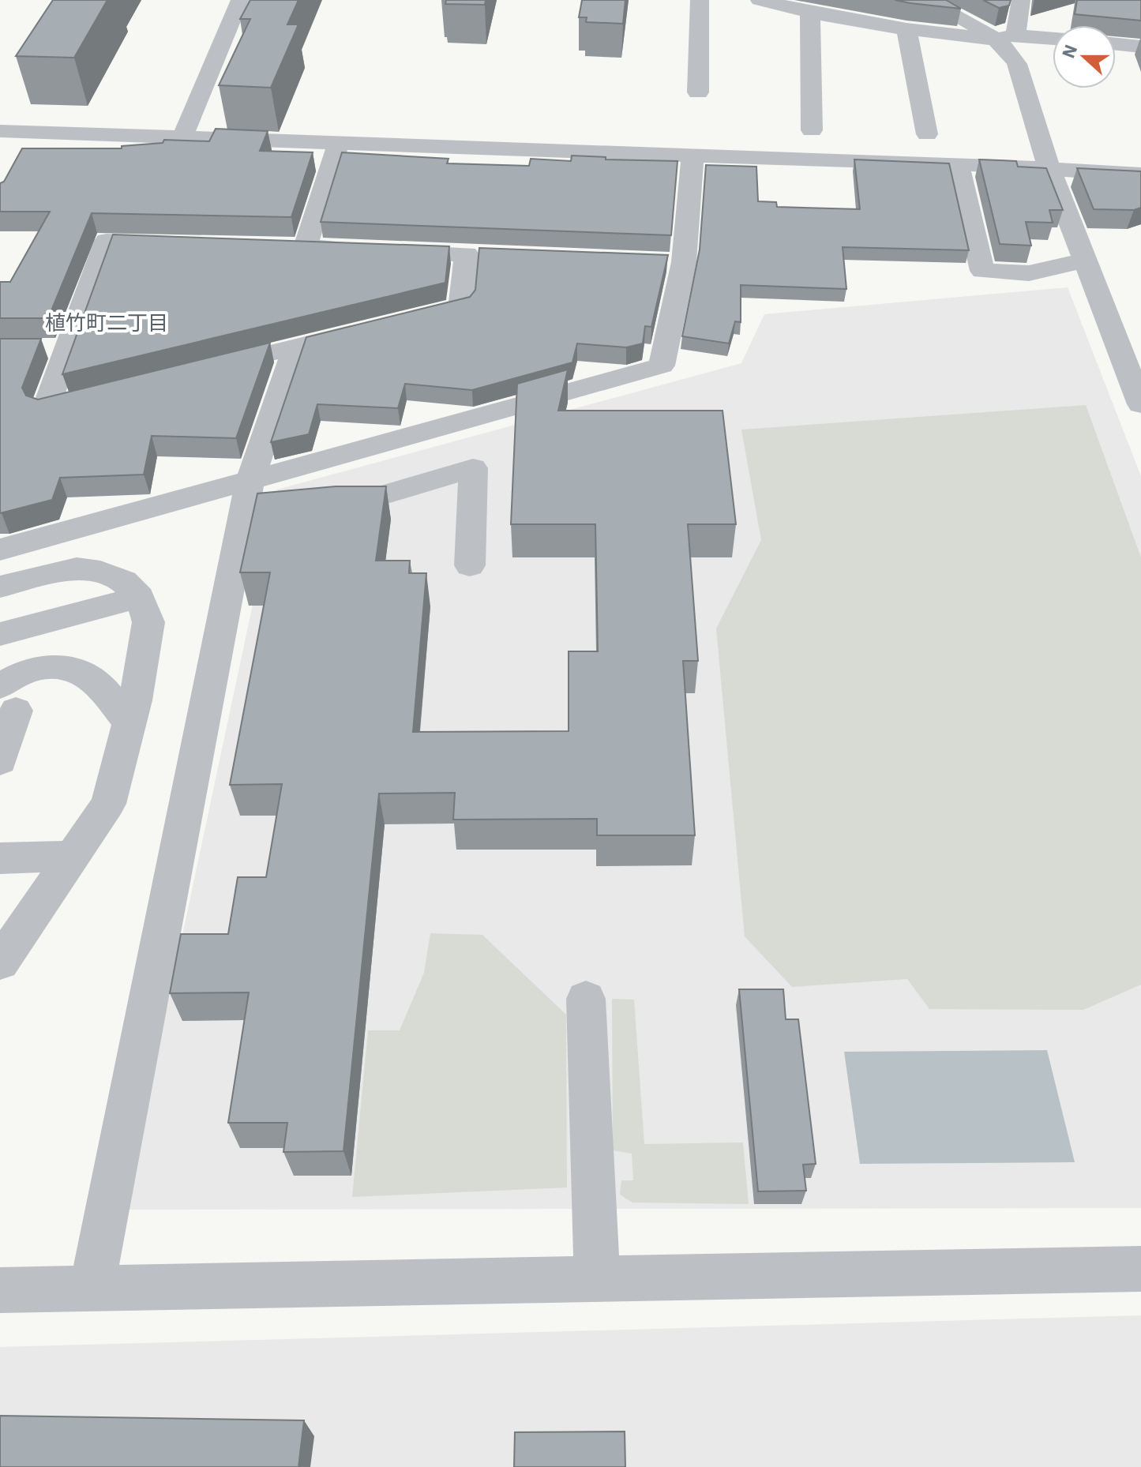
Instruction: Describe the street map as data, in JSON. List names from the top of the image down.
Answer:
{
  "districts": ["植竹町二丁目"],
  "north": "left"
}
